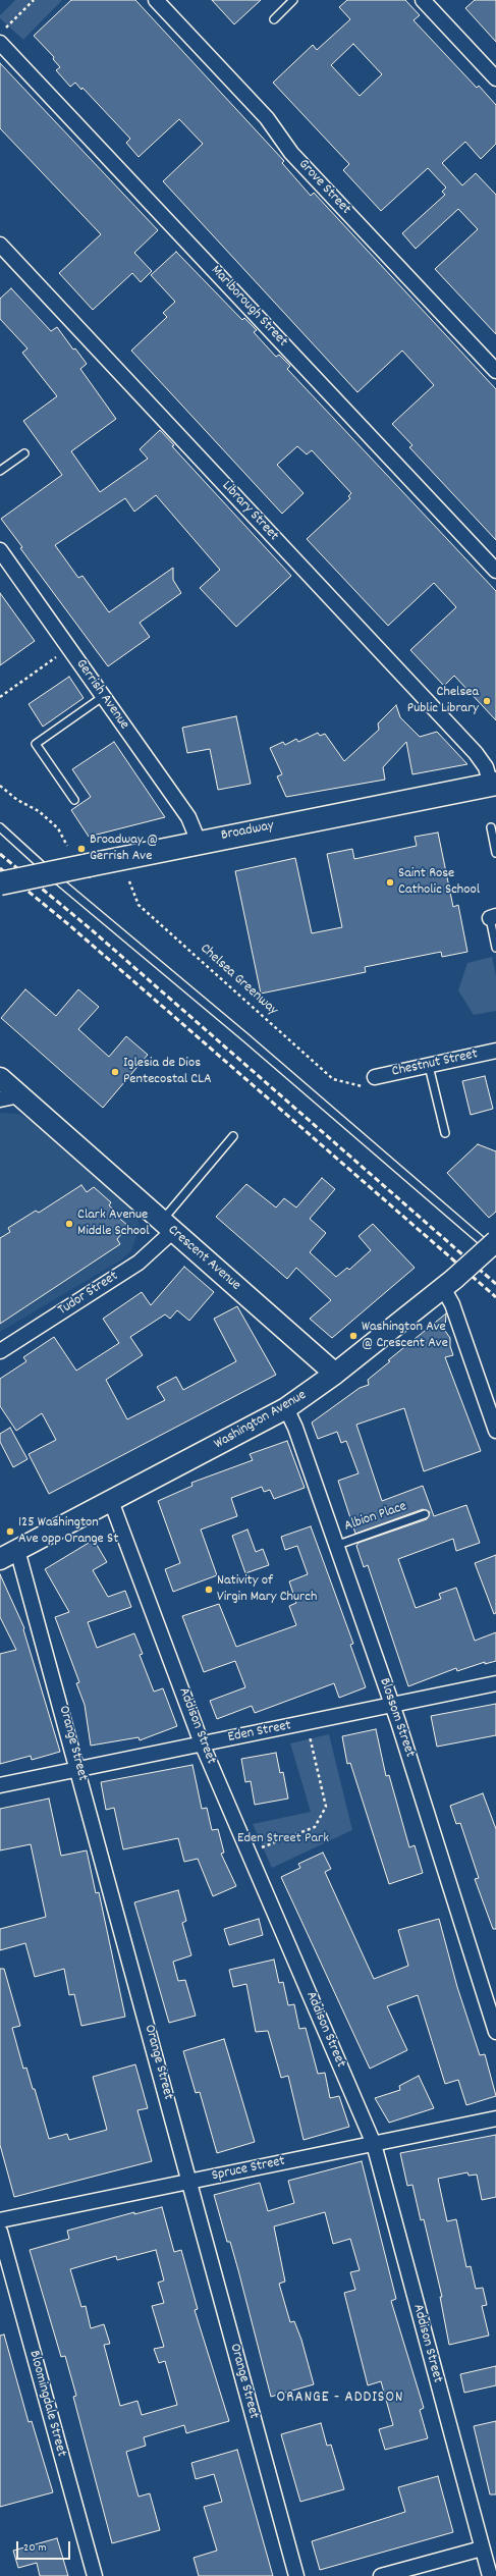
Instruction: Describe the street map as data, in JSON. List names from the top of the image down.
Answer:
{
  "streets": {
    "main road": ["Broadway", "Crescent Avenue", "Washington Avenue"],
    "street": [
      "Grove Street",
      "Marlborough Street",
      "Library Street",
      "Gerrish Avenue",
      "Chestnut Street",
      "Tudor Street",
      "Blossom Street",
      "Addison Street",
      "Eden Street",
      "Orange Street",
      "Spruce Street",
      "Bloomingdale Street"
    ],
    "lane": ["Albion Place"],
    "path": ["Chelsea Greenway"]
  },
  "crossings": [
    ["Library Street", "Broadway"],
    ["Gerrish Avenue", "Broadway"],
    ["Crescent Avenue", "Tudor Street"],
    ["Crescent Avenue", "Washington Avenue"],
    ["Washington Avenue", "Blossom Street"],
    ["Washington Avenue", "Addison Street"],
    ["Washington Avenue", "Orange Street"],
    ["Albion Place", "Blossom Street"],
    ["Blossom Street", "Eden Street"],
    ["Addison Street", "Eden Street"],
    ["Addison Street", "Spruce Street"],
    ["Eden Street", "Orange Street"],
    ["Orange Street", "Spruce Street"]
  ],
  "districts": ["ORANGE - ADDISON"],
  "parks": ["Eden Street Park"],
  "places": [
    "Chelsea Public Library",
    "Broadway @ Gerrish Ave",
    "Saint Rose Catholic School",
    "Iglesia de Dios Pentecostal CLA",
    "Clark Avenue Middle School",
    "Washington Ave @ Crescent Ave",
    "125 Washington Ave opp Orange St",
    "Nativity of Virgin Mary Church"
  ],
  "scale_bar": "20 m"
}
